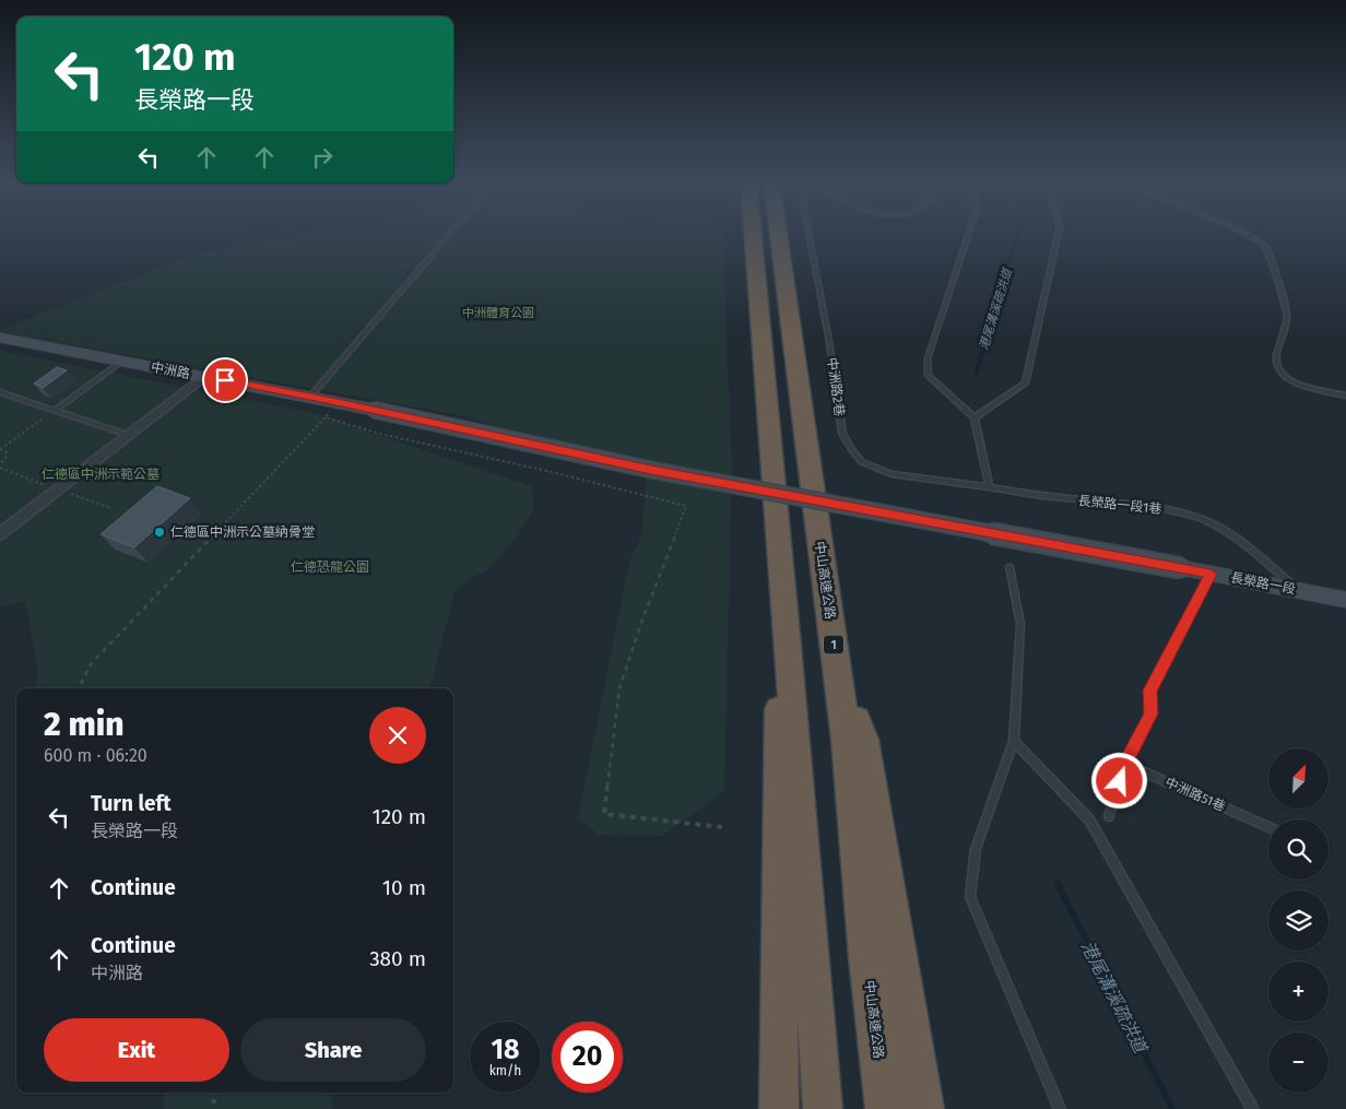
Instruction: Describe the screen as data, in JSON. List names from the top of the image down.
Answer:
{
  "streets": {
    "highway": ["中山高速公路", "1"],
    "street": ["中洲路", "長榮路一段"],
    "lane": ["中洲路2巷", "長榮路一段1巷", "中洲路51巷"]
  },
  "crossings": [
    ["中洲路", "長榮路一段"],
    ["中洲路2巷", "長榮路一段1巷"],
    ["長榮路一段1巷", "長榮路一段"]
  ],
  "water": ["港尾溝溪疏洪道"],
  "parks": ["中洲體育公園", "仁德區中洲示範公墓", "仁德恐龍公園"],
  "places": ["仁德區中洲示公墓納骨堂"],
  "north": "top right",
  "page": {
    "turn": ["120 m", "長榮路一段"],
    "heading": ["2 min", "600 m · 06:20"],
    "map_buttons": ["+", "−"],
    "list": [
      {
        "name": "Turn left",
        "note": "長榮路一段",
        "value": "120 m"
      },
      {
        "name": "Continue",
        "value": "10 m"
      },
      {
        "name": "Continue",
        "note": "中洲路",
        "value": "380 m"
      }
    ],
    "buttons": ["Exit", "Share"],
    "speed": "18 km/h",
    "limit": "20"
  }
}
